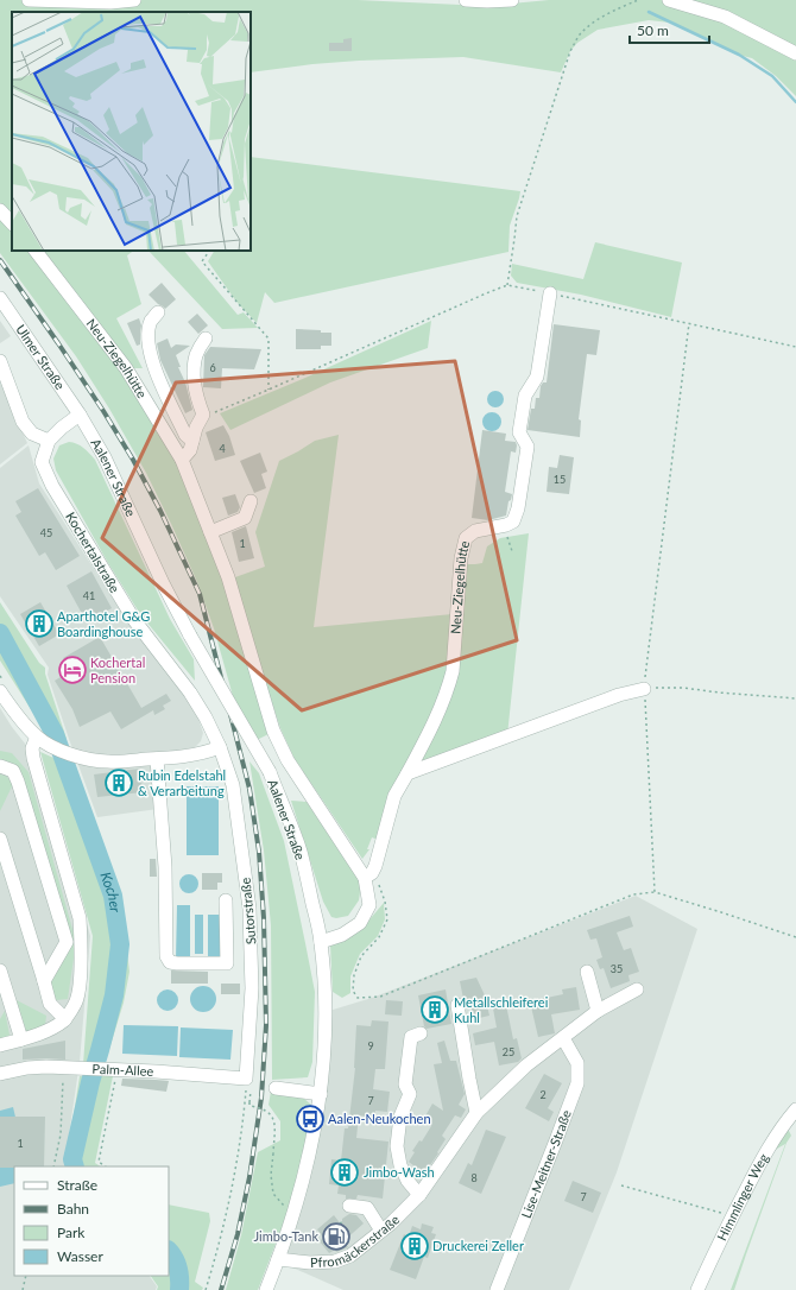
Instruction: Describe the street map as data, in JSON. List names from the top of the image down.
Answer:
{
  "streets": {
    "street": [
      "Ulmer Straße",
      "Neu-Ziegelhütte",
      "Aalener Straße",
      "Kochertalstraße",
      "Sutorstraße",
      "Palm-Allee",
      "Lise-Meitner-Straße",
      "Himmlinger Weg",
      "Pfromäckerstraße"
    ]
  },
  "crossings": [
    ["Ulmer Straße", "Aalener Straße"],
    ["Neu-Ziegelhütte", "Aalener Straße"],
    ["Aalener Straße", "Pfromäckerstraße"],
    ["Kochertalstraße", "Sutorstraße"],
    ["Sutorstraße", "Palm-Allee"],
    ["Lise-Meitner-Straße", "Pfromäckerstraße"]
  ],
  "water": ["Kocher"],
  "places": {
    "building": [
      "Aparthotel G&G Boardinghouse",
      "Rubin Edelstahl & Verarbeitung",
      "Metallschleiferei Kuhl",
      "Jimbo-Wash",
      "Druckerei Zeller"
    ],
    "hotel": ["Kochertal Pension"],
    "bus stop": ["Aalen-Neukochen"],
    "fuel station": ["Jimbo-Tank"]
  },
  "house_numbers": [
    "6",
    "4",
    "15",
    "45",
    "1",
    "41",
    "35",
    "9",
    "25",
    "2",
    "7",
    "1",
    "8",
    "7"
  ],
  "legend": [
    "Straße",
    "Bahn",
    "Park",
    "Wasser"
  ],
  "scale_bar": "50 m"
}
